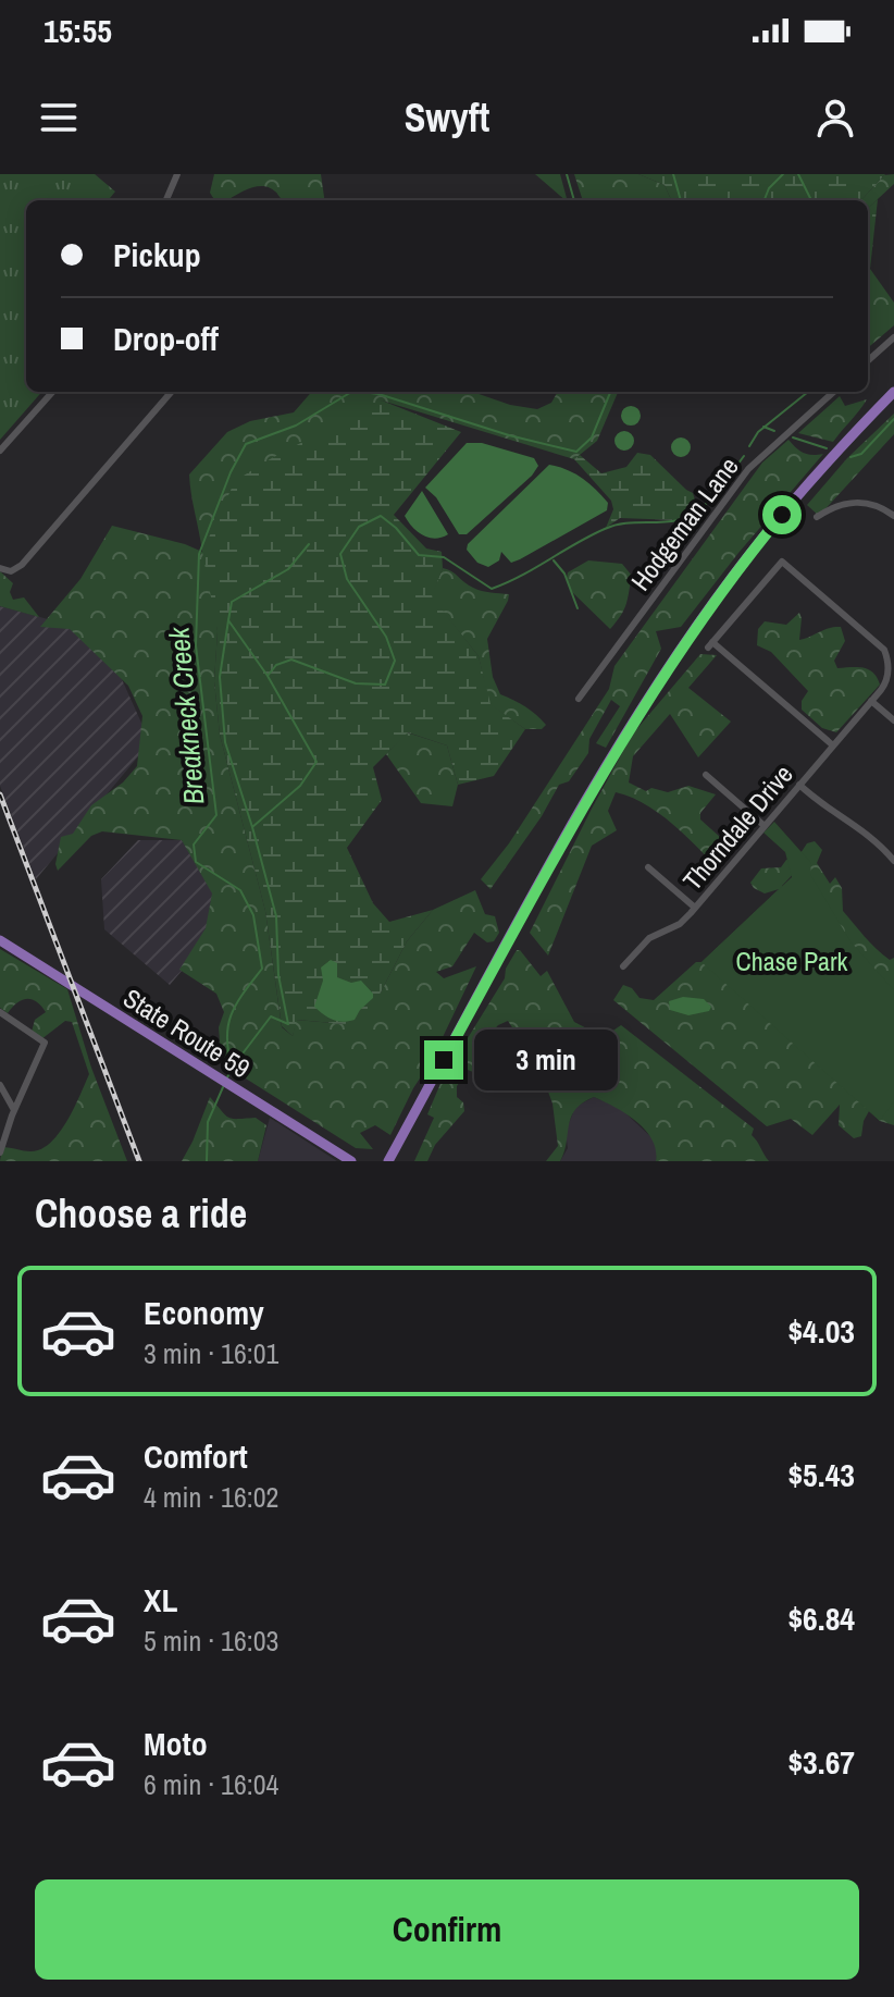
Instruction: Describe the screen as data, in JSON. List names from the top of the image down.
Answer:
{
  "streets": {
    "main road": ["State Route 59"],
    "street": ["Hodgeman Lane", "Thorndale Drive"]
  },
  "water": ["Breakneck Creek"],
  "parks": ["Chase Park"],
  "page": {
    "status": "15:55",
    "header": "Swyft",
    "banner": ["Pickup", "Drop-off"],
    "bubble": "3 min",
    "heading": "Choose a ride",
    "list": [
      {
        "name": "Economy",
        "note": "3 min · 16:01",
        "value": "$4.03"
      },
      {
        "name": "Comfort",
        "note": "4 min · 16:02",
        "value": "$5.43"
      },
      {
        "name": "XL",
        "note": "5 min · 16:03",
        "value": "$6.84"
      },
      {
        "name": "Moto",
        "note": "6 min · 16:04",
        "value": "$3.67"
      }
    ],
    "buttons": "Confirm"
  }
}
